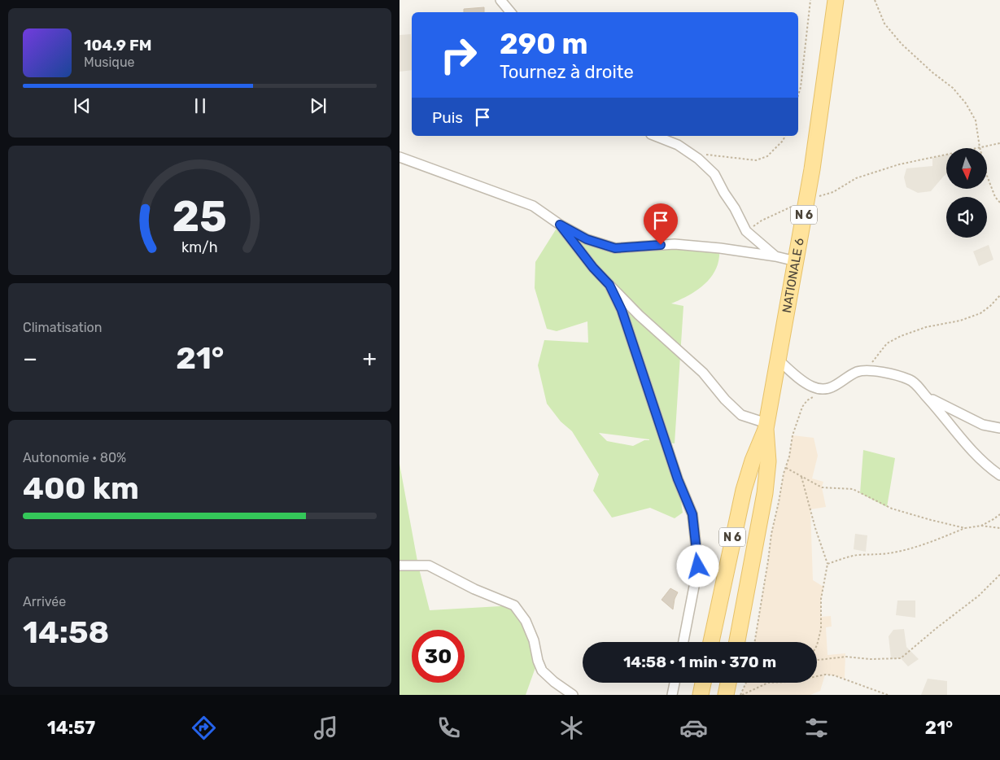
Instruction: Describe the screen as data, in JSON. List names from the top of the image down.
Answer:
{
  "streets": {
    "main road": ["N 6", "NATIONALE 6"]
  },
  "north": "bottom",
  "page": {
    "turn": ["290 m", "Tournez à droite"],
    "song": ["104.9 FM", "Musique"],
    "then": "Puis",
    "tile": [
      "Climatisation",
      ["Autonomie · 80%", "400 km"],
      ["Arrivée", "14:58"]
    ],
    "heat": ["−", "21°", "+"],
    "limit": "30",
    "trip": "14:58 · 1 min · 370 m",
    "tabs": ["14:57", "21°"],
    "gauge": ["25", "km/h"]
  }
}
